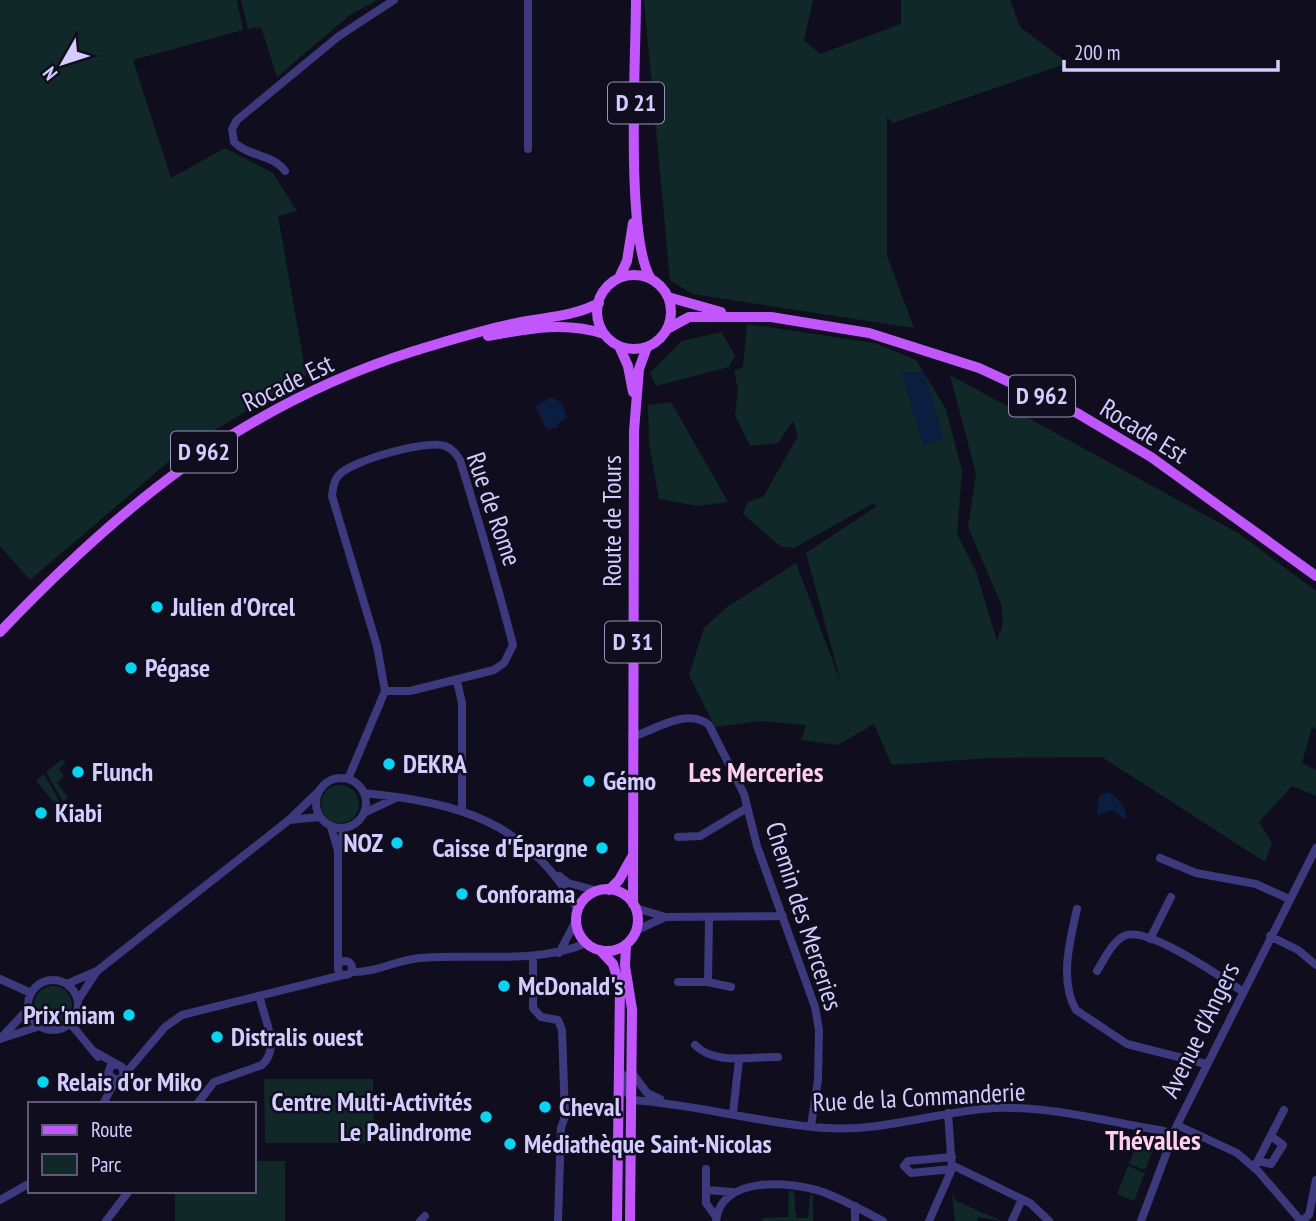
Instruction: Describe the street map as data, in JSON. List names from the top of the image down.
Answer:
{
  "streets": {
    "main road": [
      "D 21",
      "Rocade Est",
      "D 962",
      "Route de Tours",
      "D 31"
    ],
    "street": [
      "Rue de Rome",
      "Chemin des Merceries",
      "Avenue d'Angers",
      "Rue de la Commanderie"
    ]
  },
  "crossings": [
    ["D 21", "Rocade Est"],
    ["D 21", "Route de Tours"],
    ["Rocade Est", "Route de Tours"],
    ["Route de Tours", "Chemin des Merceries"],
    ["Chemin des Merceries", "Rue de la Commanderie"],
    ["Avenue d'Angers", "Rue de la Commanderie"]
  ],
  "districts": ["Les Merceries", "Thévalles"],
  "places": [
    "Julien d'Orcel",
    "Pégase",
    "DEKRA",
    "Flunch",
    "Gémo",
    "Kiabi",
    "NOZ",
    "Caisse d'Épargne",
    "Conforama",
    "McDonald's",
    "Prix'miam",
    "Distralis ouest",
    "Relais d'or Miko",
    "Cheval",
    "Centre Multi-Activités Le Palindrome",
    "Médiathèque Saint-Nicolas"
  ],
  "legend": ["Route", "Parc"],
  "scale_bar": "200 m",
  "north": "bottom left"
}
